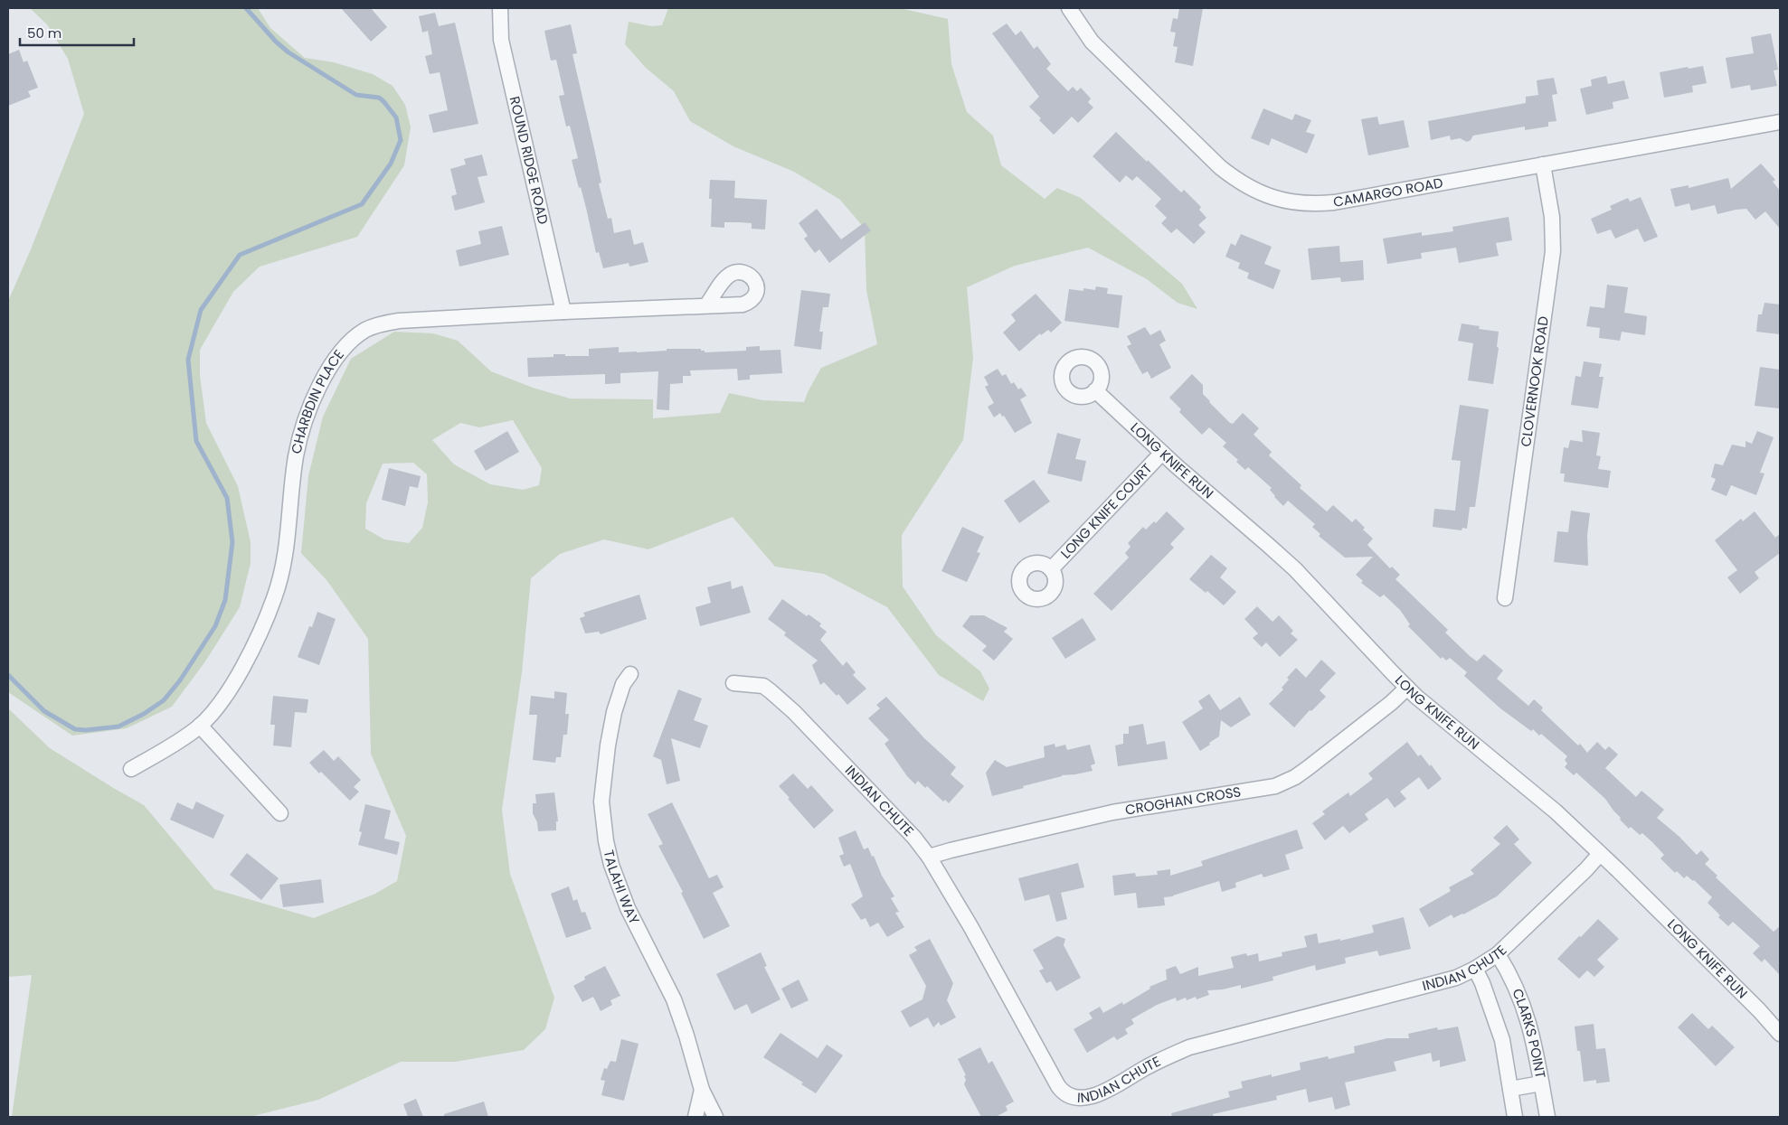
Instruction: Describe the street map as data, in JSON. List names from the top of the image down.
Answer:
{
  "streets": {
    "street": [
      "ROUND RIDGE ROAD",
      "CAMARGO ROAD",
      "CLOVERNOOK ROAD",
      "CHARBDIN PLACE",
      "LONG KNIFE RUN",
      "LONG KNIFE COURT",
      "INDIAN CHUTE",
      "CROGHAN CROSS",
      "TALAHI WAY",
      "CLARKS POINT"
    ]
  },
  "crossings": [
    ["ROUND RIDGE ROAD", "CHARBDIN PLACE"],
    ["CAMARGO ROAD", "CLOVERNOOK ROAD"],
    ["LONG KNIFE RUN", "LONG KNIFE COURT"],
    ["LONG KNIFE RUN", "INDIAN CHUTE"],
    ["LONG KNIFE RUN", "CROGHAN CROSS"],
    ["INDIAN CHUTE", "CROGHAN CROSS"],
    ["INDIAN CHUTE", "CLARKS POINT"]
  ],
  "scale_bar": "50 m"
}
